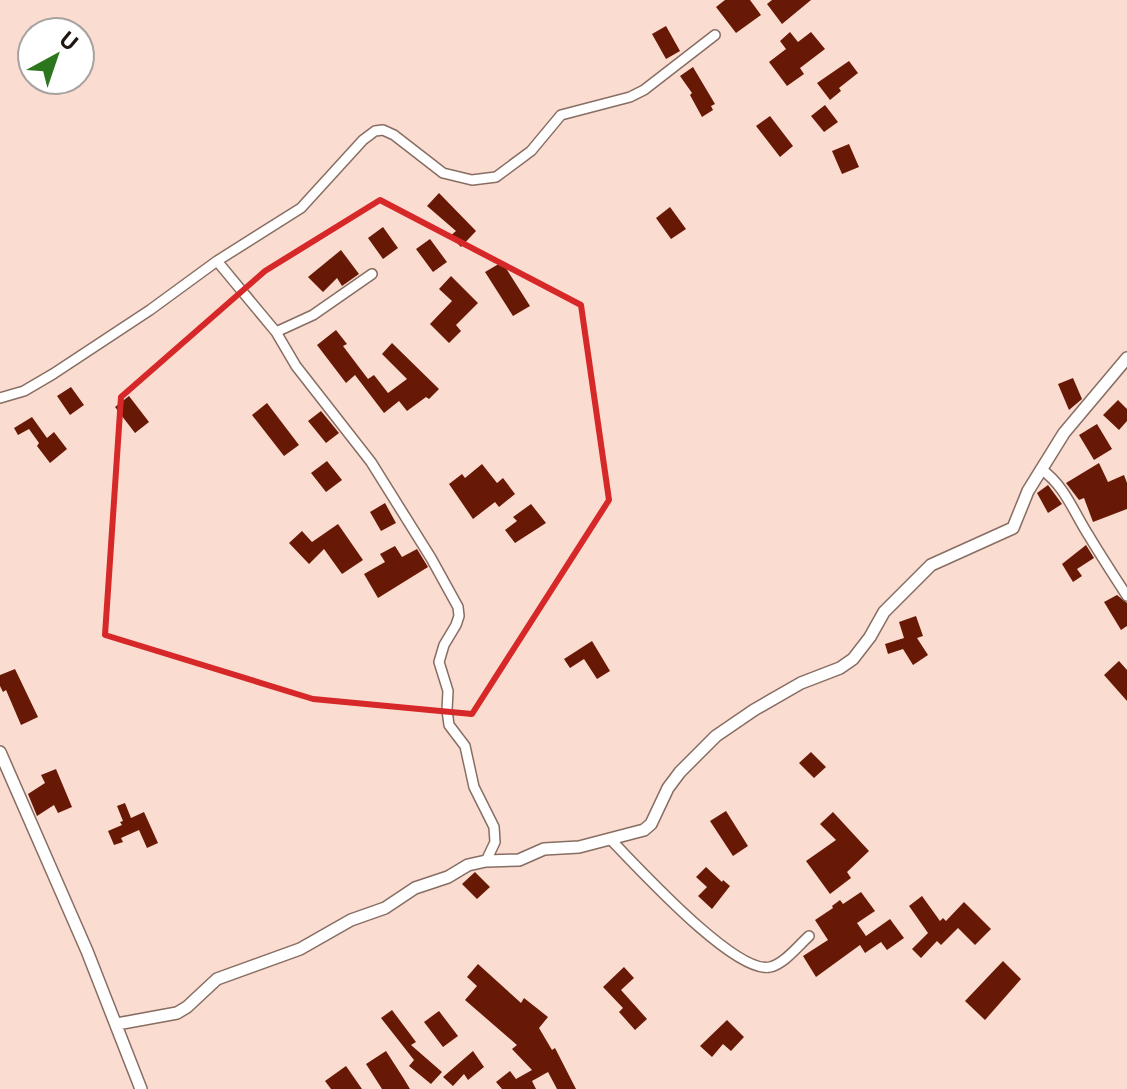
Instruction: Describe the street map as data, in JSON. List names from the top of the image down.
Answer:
{
  "north": "top right"
}
